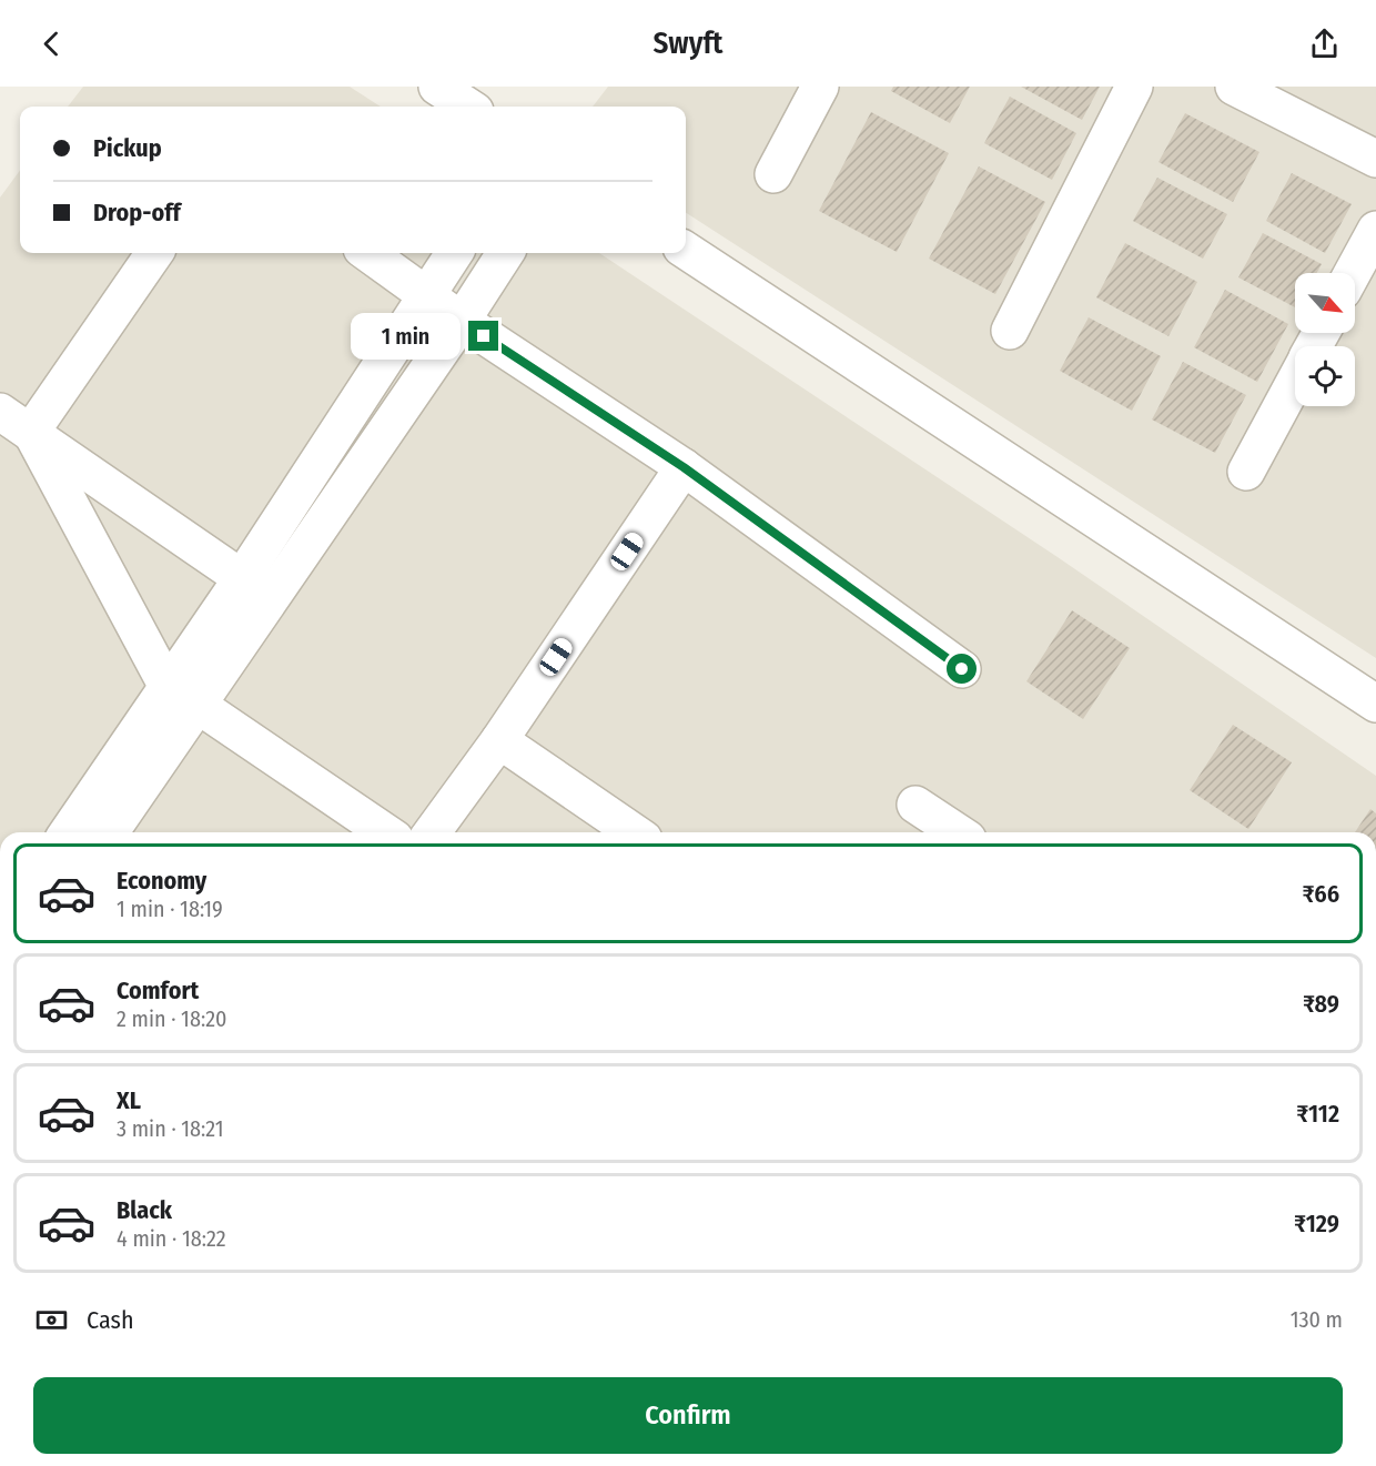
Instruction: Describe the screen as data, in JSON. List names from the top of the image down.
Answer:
{
  "north": "bottom right",
  "page": {
    "header": "Swyft",
    "banner": ["Pickup", "Drop-off"],
    "bubble": "1 min",
    "list": [
      {
        "name": "Economy",
        "note": "1 min · 18:19",
        "value": "₹66"
      },
      {
        "name": "Comfort",
        "note": "2 min · 18:20",
        "value": "₹89"
      },
      {
        "name": "XL",
        "note": "3 min · 18:21",
        "value": "₹112"
      },
      {
        "name": "Black",
        "note": "4 min · 18:22",
        "value": "₹129"
      }
    ],
    "pay": ["Cash", "130 m"],
    "buttons": "Confirm"
  }
}
